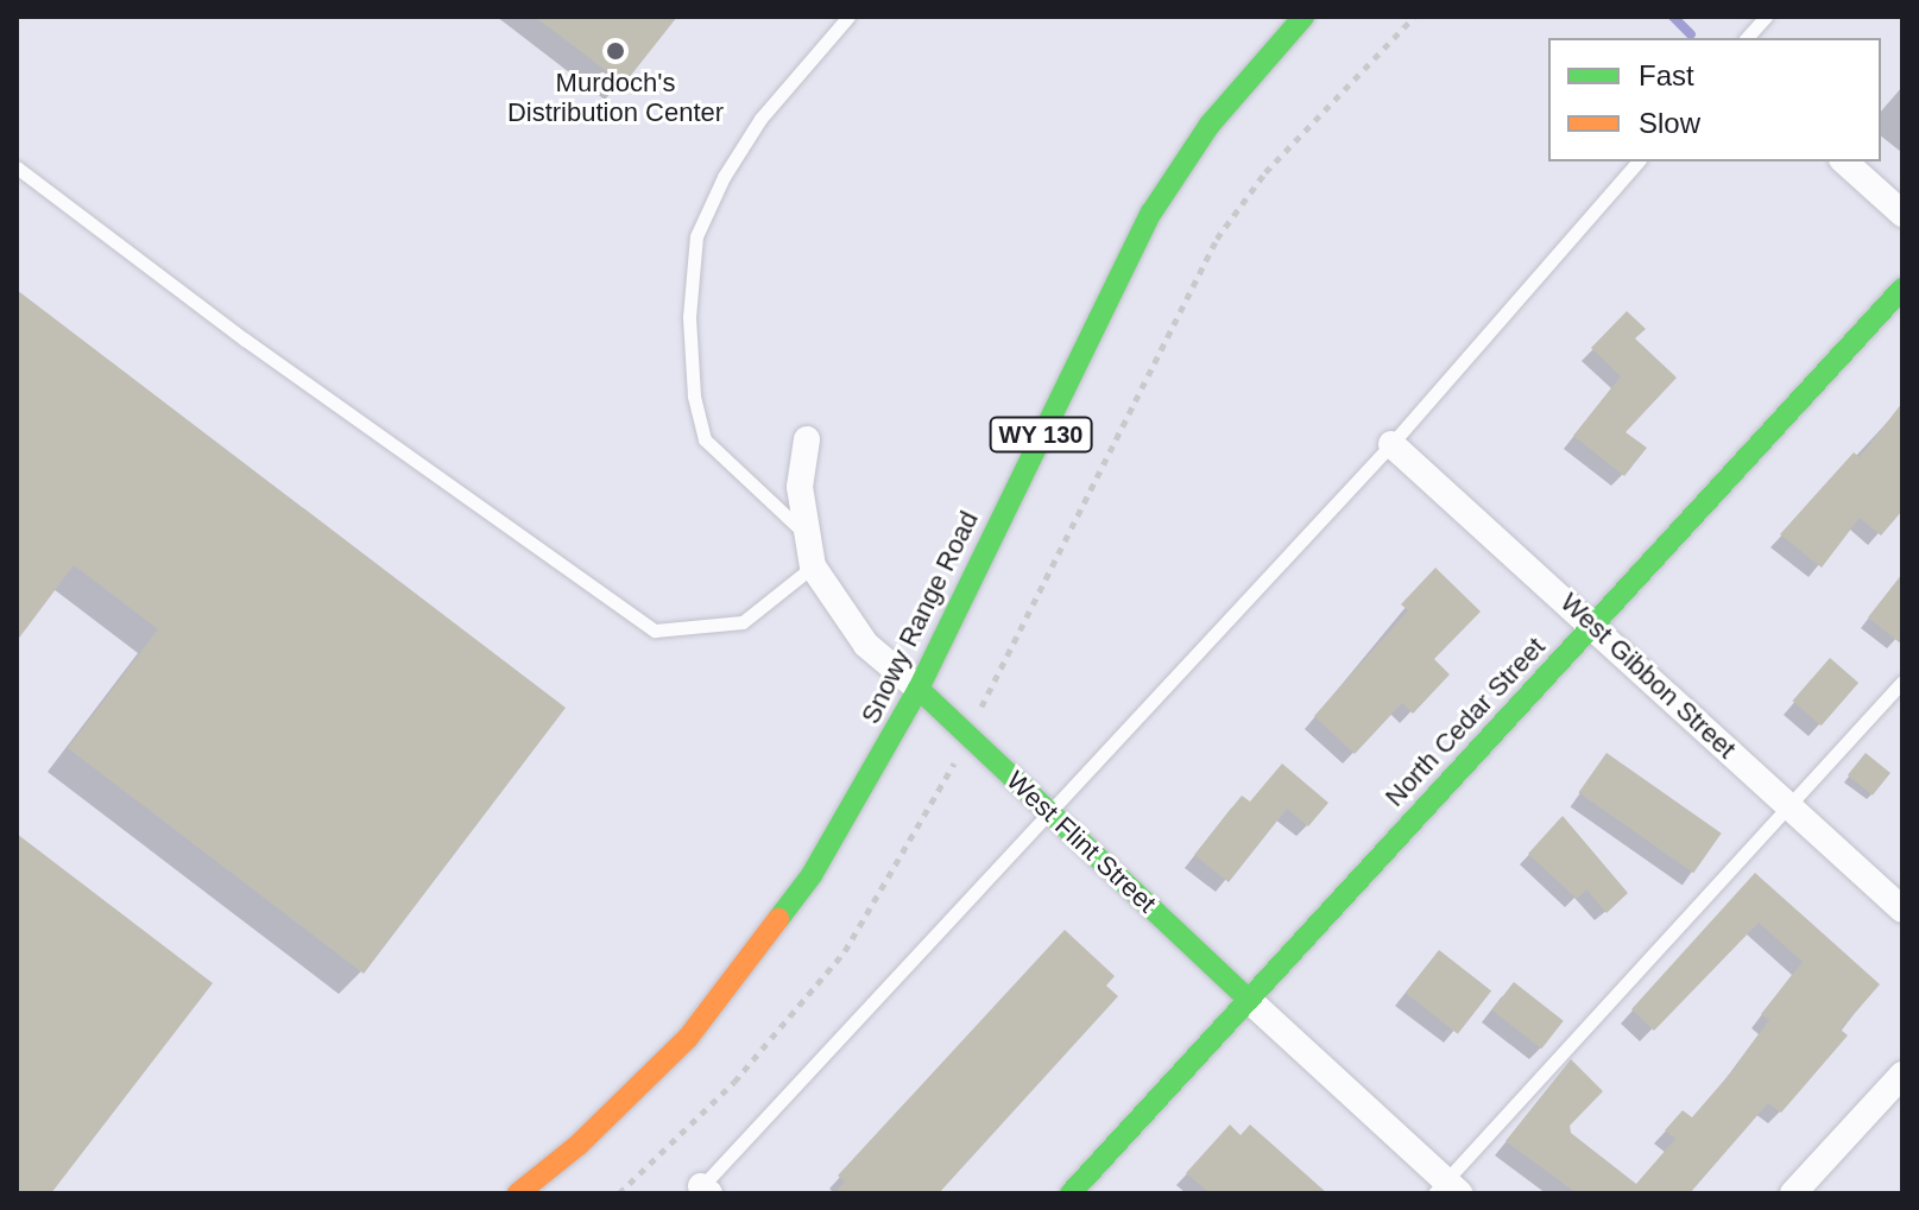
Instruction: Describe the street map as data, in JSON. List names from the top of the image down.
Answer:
{
  "streets": {
    "street": [
      "WY 130",
      "Snowy Range Road",
      "West Gibbon Street",
      "North Cedar Street",
      "West Flint Street"
    ]
  },
  "crossings": [
    ["Snowy Range Road", "West Flint Street"],
    ["West Gibbon Street", "North Cedar Street"],
    ["North Cedar Street", "West Flint Street"]
  ],
  "places": ["Murdoch's Distribution Center"],
  "legend": ["Fast", "Slow"]
}
